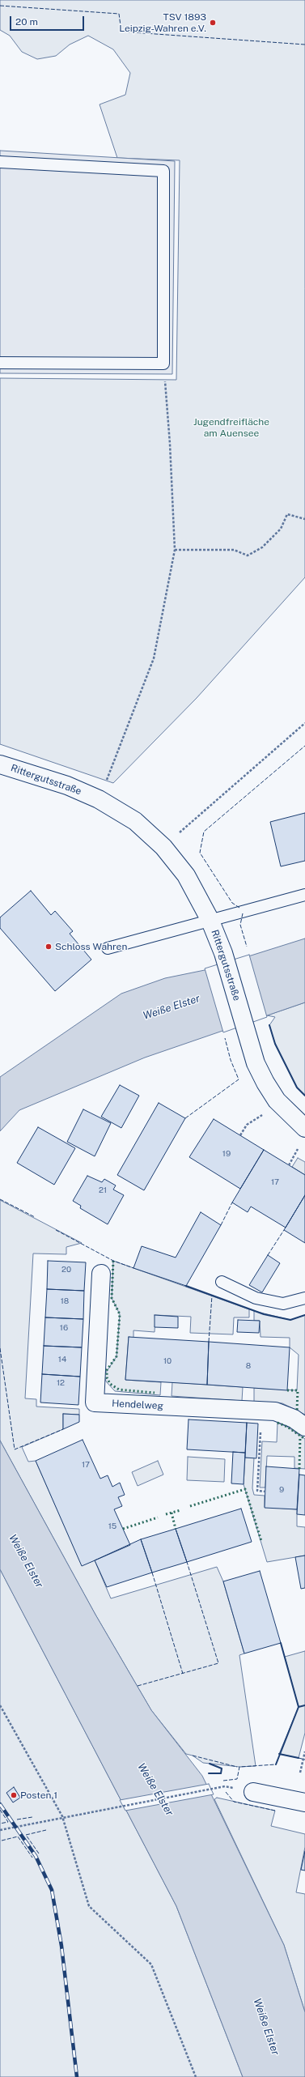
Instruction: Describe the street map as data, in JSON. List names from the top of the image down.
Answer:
{
  "streets": {
    "main road": ["Rittergutsstraße", "Hendelweg"]
  },
  "water": ["Weiße Elster"],
  "parks": ["Jugendfreifläche am Auensee"],
  "places": ["TSV 1893 Leipzig-Wahren e.V.", "Schloss Wahren", "Posten 1"],
  "house_numbers": [
    "19",
    "17",
    "21",
    "20",
    "18",
    "16",
    "14",
    "10",
    "8",
    "12",
    "17",
    "9",
    "15"
  ],
  "scale_bar": "20 m"
}
